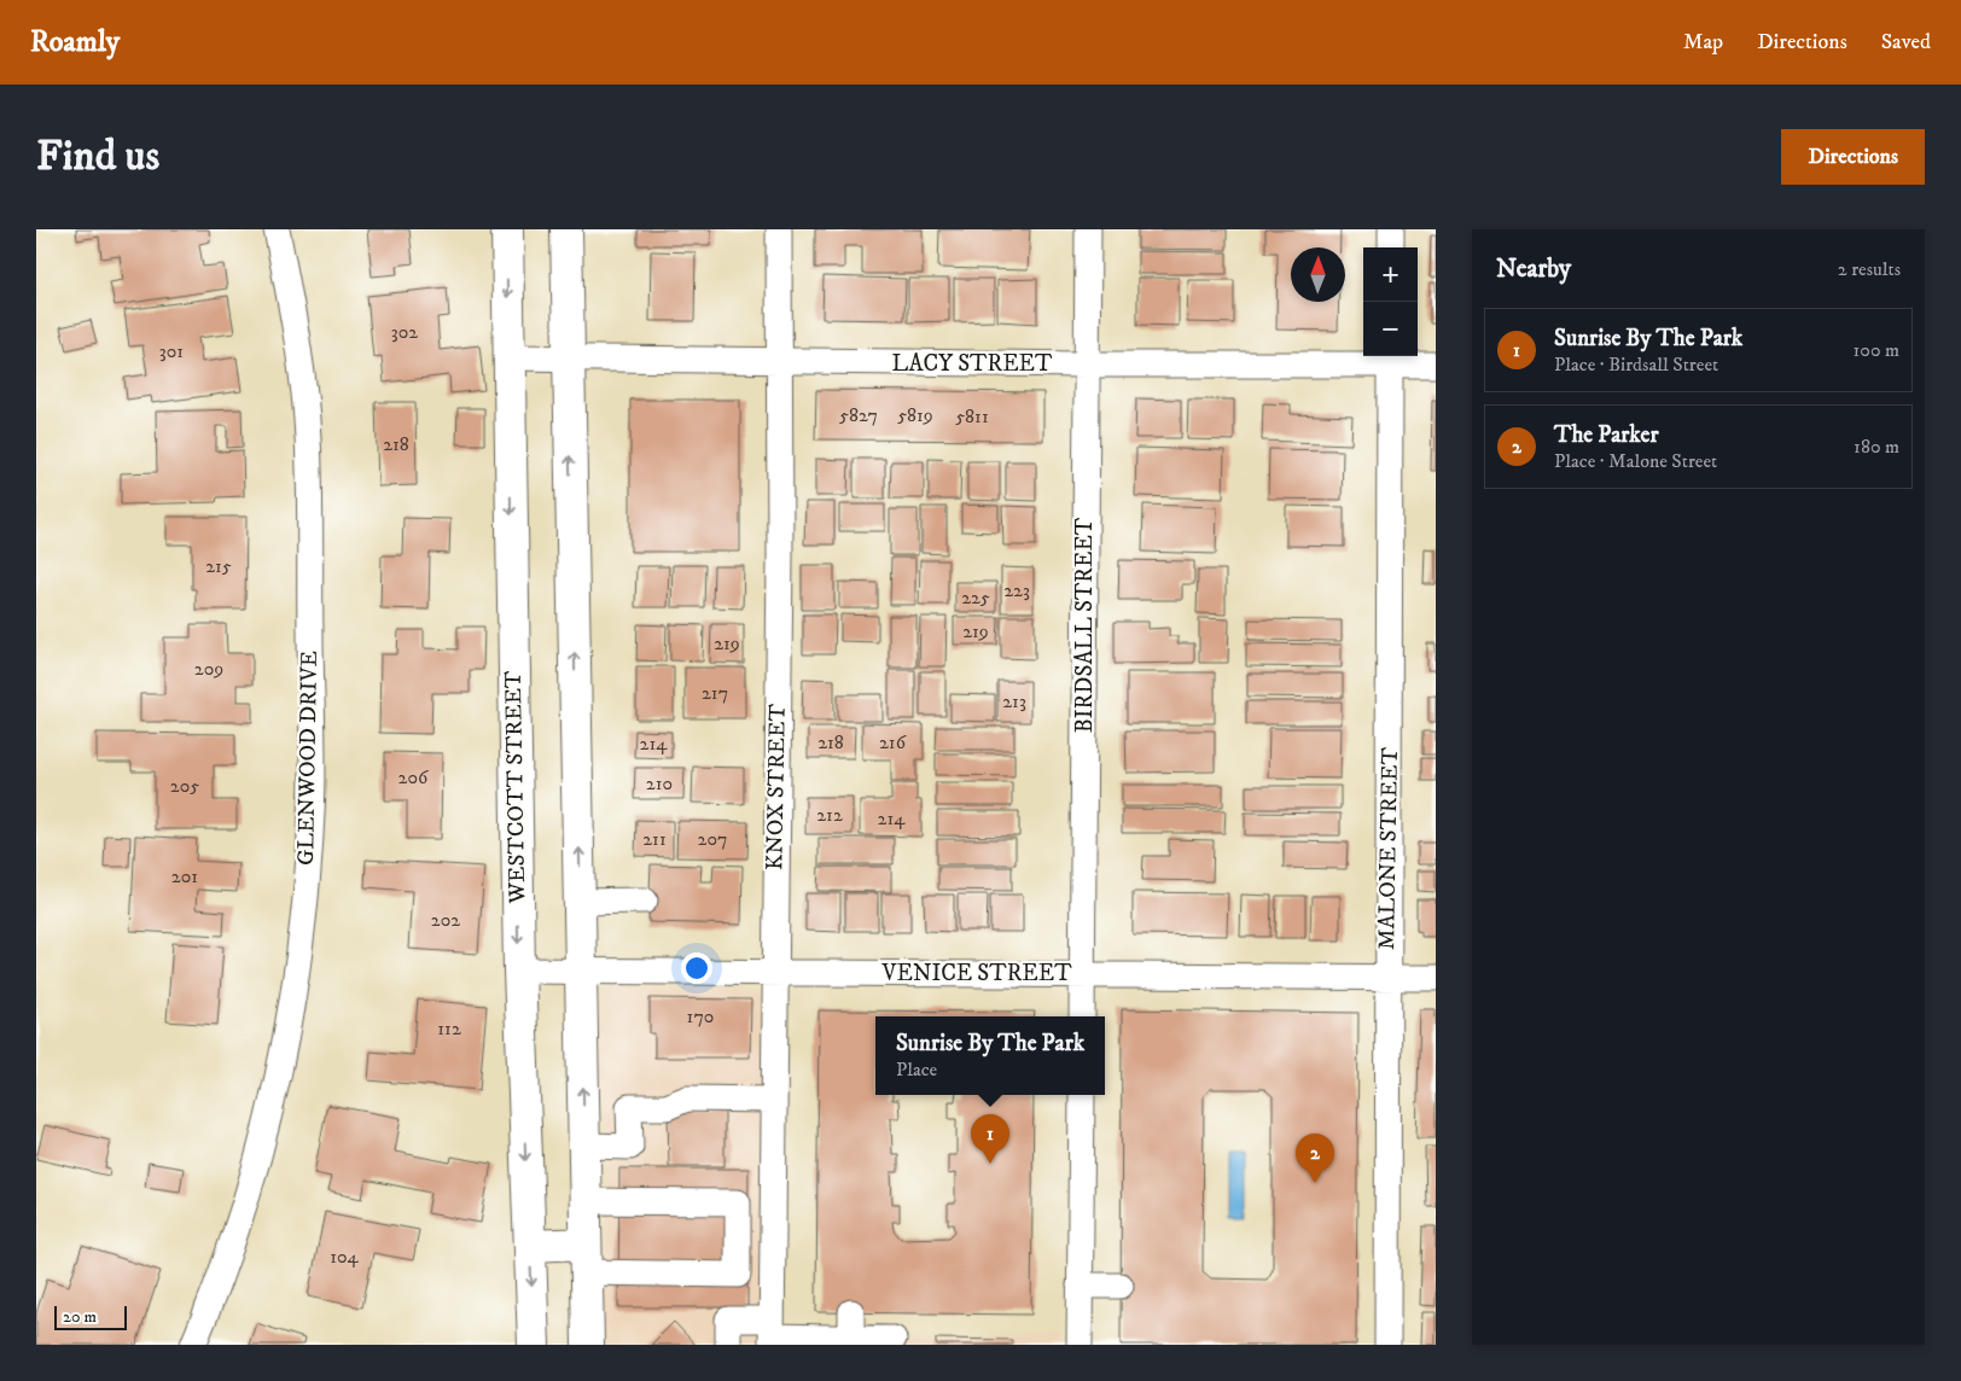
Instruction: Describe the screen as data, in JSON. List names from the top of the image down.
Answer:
{
  "streets": {
    "main road": ["WESTCOTT STREET"],
    "street": [
      "LACY STREET",
      "BIRDSALL STREET",
      "GLENWOOD DRIVE",
      "KNOX STREET",
      "MALONE STREET",
      "VENICE STREET"
    ]
  },
  "crossings": [
    ["LACY STREET", "BIRDSALL STREET"],
    ["LACY STREET", "WESTCOTT STREET"],
    ["LACY STREET", "KNOX STREET"],
    ["LACY STREET", "MALONE STREET"],
    ["BIRDSALL STREET", "VENICE STREET"],
    ["WESTCOTT STREET", "VENICE STREET"],
    ["KNOX STREET", "VENICE STREET"],
    ["MALONE STREET", "VENICE STREET"]
  ],
  "house_numbers": [
    "302",
    "301",
    "5827",
    "5819",
    "5811",
    "218",
    "215",
    "223",
    "225",
    "219",
    "219",
    "209",
    "217",
    "213",
    "218",
    "216",
    "214",
    "206",
    "210",
    "205",
    "212",
    "214",
    "211",
    "207",
    "201",
    "202",
    "170",
    "112",
    "104"
  ],
  "scale_bar": "20 m",
  "north": "top",
  "page": {
    "header": "Roamly",
    "nav": ["Map", "Directions", "Saved"],
    "buttons": "Directions",
    "title": "Find us",
    "heading": ["Nearby", "2 results"],
    "map_buttons": ["+", "−"],
    "list": [
      {
        "mark": "1",
        "name": "Sunrise By The Park",
        "note": "Place · Birdsall Street",
        "value": "100 m"
      },
      {
        "mark": "2",
        "name": "The Parker",
        "note": "Place · Malone Street",
        "value": "180 m"
      }
    ],
    "popup": ["Sunrise By The Park", "Place"],
    "pins": ["1", "2"],
    "scale": "20 m"
  }
}
